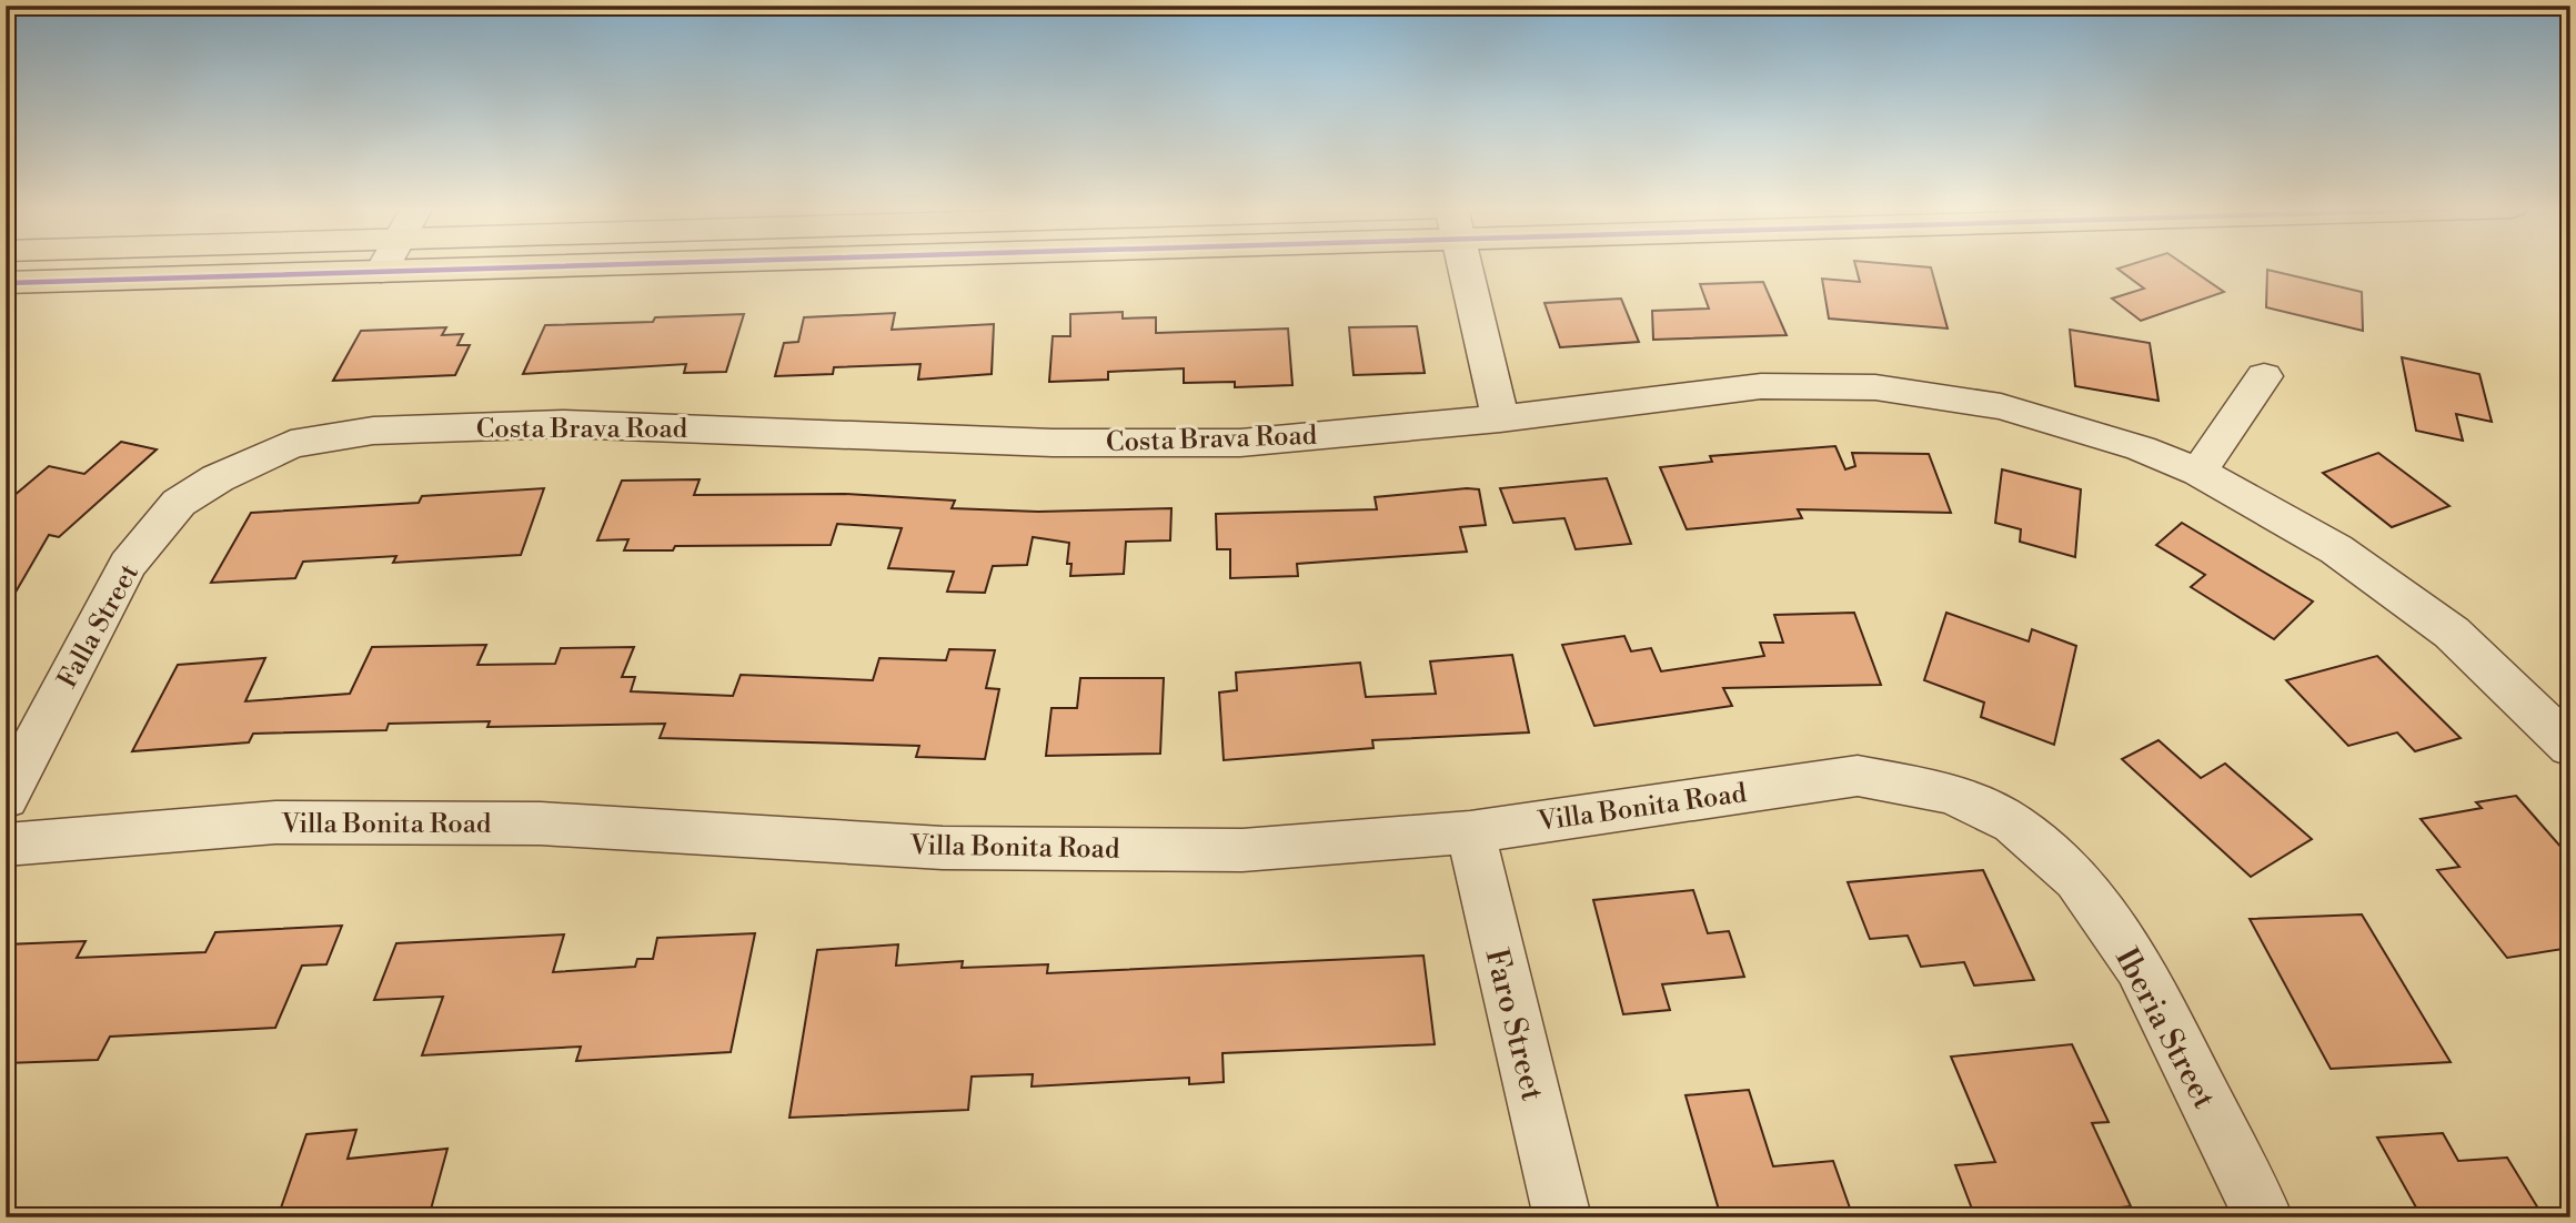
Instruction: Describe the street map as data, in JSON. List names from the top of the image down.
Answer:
{
  "streets": {
    "street": [
      "Costa Brava Road",
      "Falla Street",
      "Villa Bonita Road",
      "Faro Street",
      "Iberia Street"
    ]
  },
  "crossings": [
    ["Costa Brava Road", "Falla Street"],
    ["Villa Bonita Road", "Faro Street"],
    ["Villa Bonita Road", "Iberia Street"]
  ]
}
